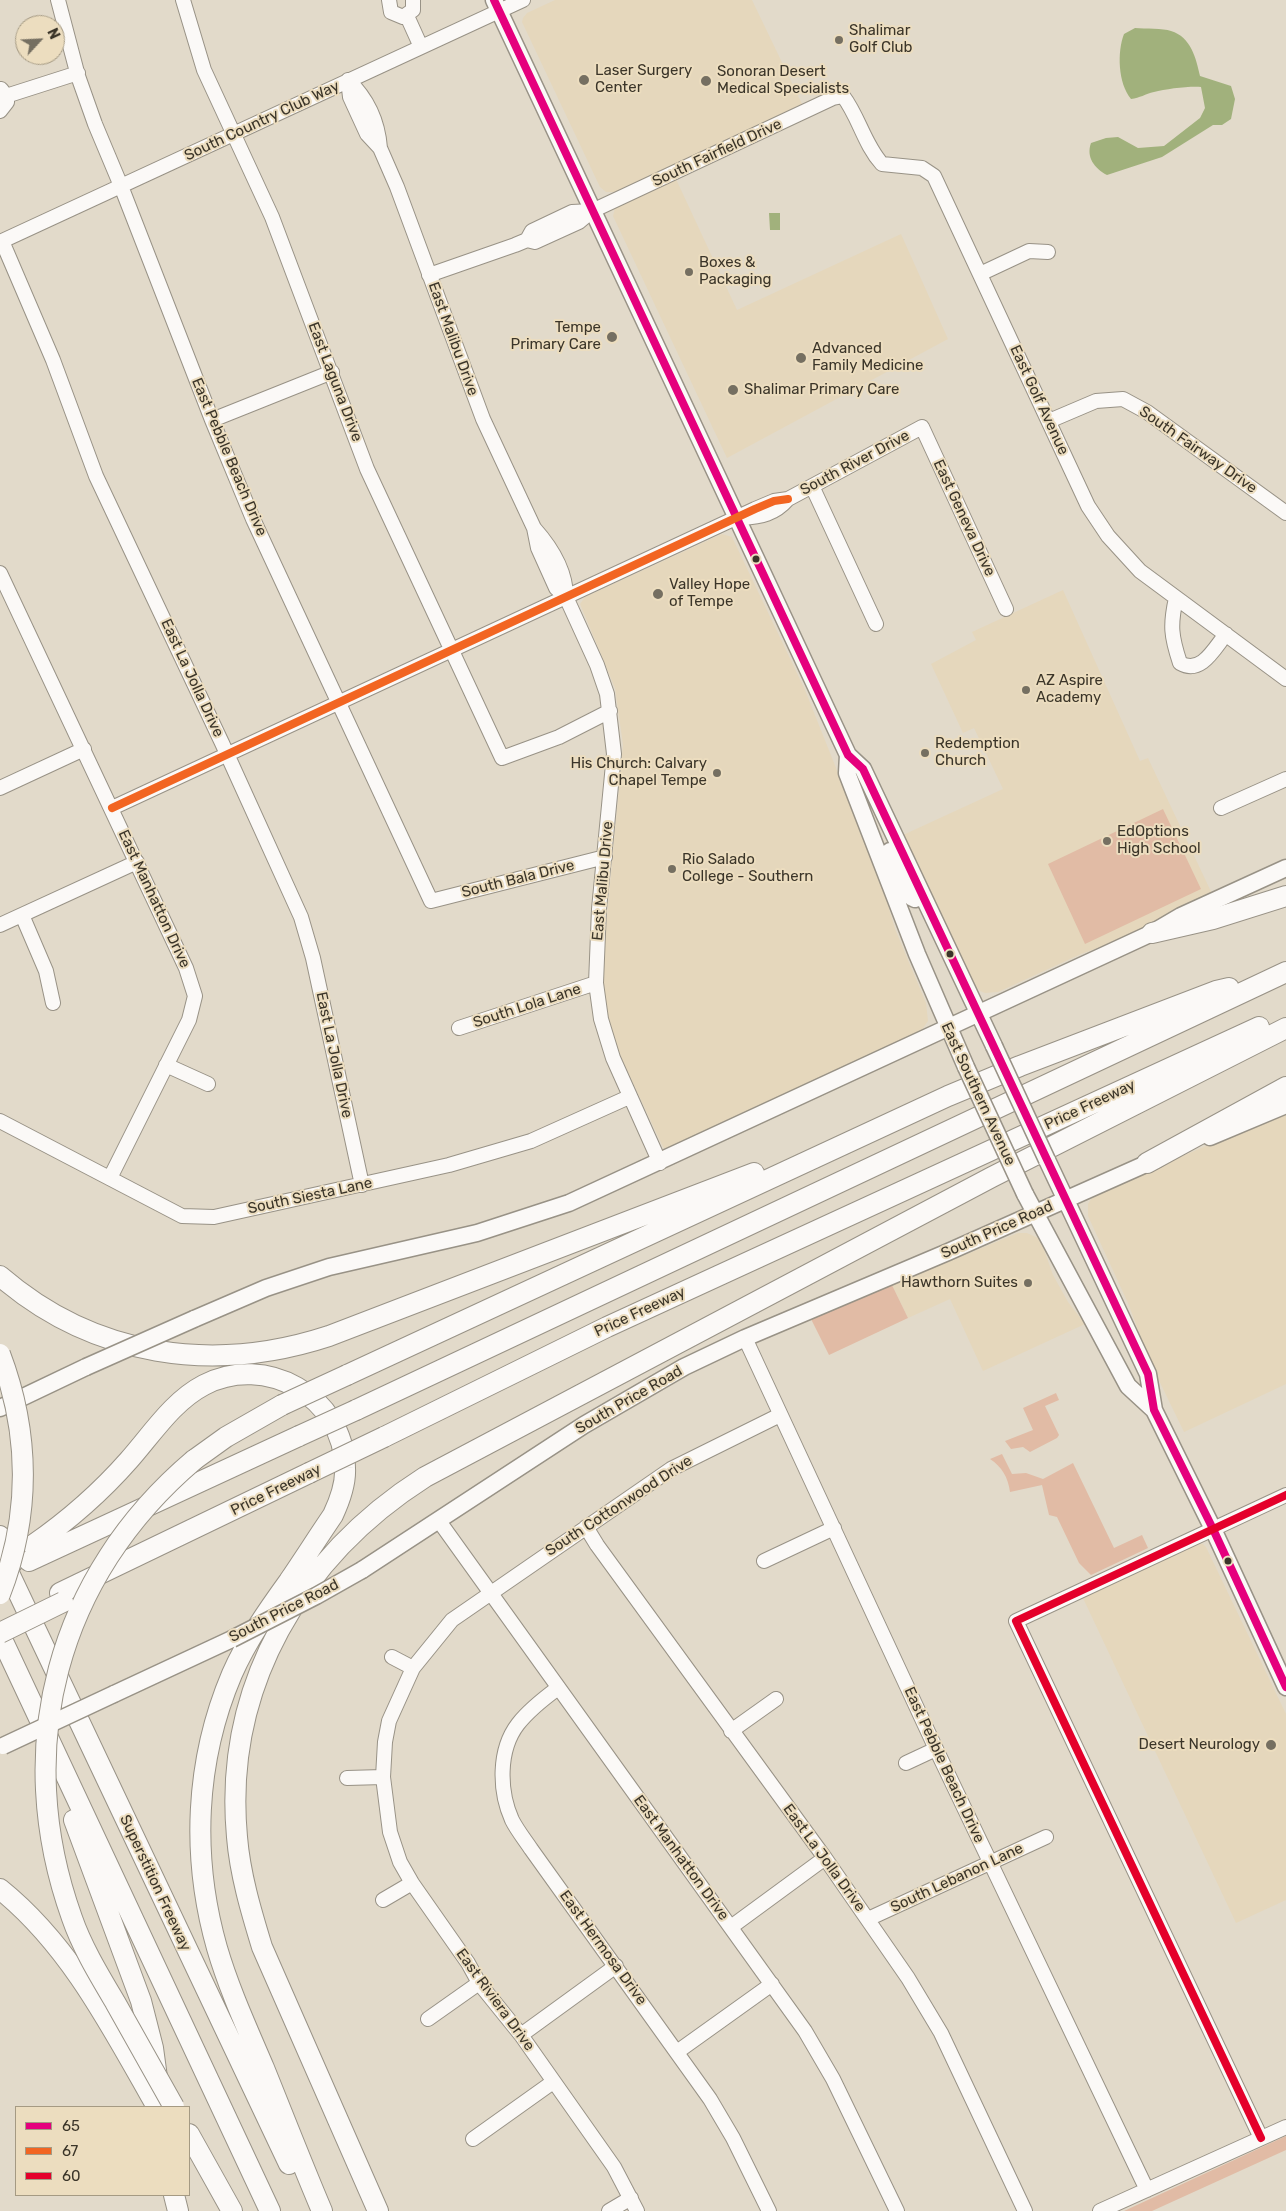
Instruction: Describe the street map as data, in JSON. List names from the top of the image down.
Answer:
{
  "streets": {
    "highway": ["Price Freeway", "Superstition Freeway"],
    "main road": ["East Southern Avenue", "South Price Road"],
    "street": [
      "South Country Club Way",
      "South Fairfield Drive",
      "East Malibu Drive",
      "East Laguna Drive",
      "East Golf Avenue",
      "South Fairway Drive",
      "East Pebble Beach Drive",
      "South River Drive",
      "East Geneva Drive",
      "East La Jolla Drive",
      "South Bala Drive",
      "East Manhatton Drive",
      "South Lola Lane",
      "South Siesta Lane",
      "South Cottonwood Drive",
      "South Lebanon Lane",
      "East Hermosa Drive",
      "East Riviera Drive"
    ]
  },
  "crossings": [
    ["South Country Club Way", "East Malibu Drive"],
    ["South Country Club Way", "East Laguna Drive"],
    ["South Country Club Way", "East Pebble Beach Drive"],
    ["South Country Club Way", "East La Jolla Drive"],
    ["South Country Club Way", "East Southern Avenue"],
    ["South Fairfield Drive", "East Malibu Drive"],
    ["South Fairfield Drive", "East Golf Avenue"],
    ["South Fairfield Drive", "East Southern Avenue"],
    ["East Malibu Drive", "East Laguna Drive"],
    ["East Malibu Drive", "South River Drive"],
    ["East Malibu Drive", "South Bala Drive"],
    ["East Malibu Drive", "South Lola Lane"],
    ["East Malibu Drive", "South Siesta Lane"],
    ["East Laguna Drive", "South River Drive"],
    ["East Golf Avenue", "South Fairway Drive"],
    ["East Pebble Beach Drive", "South River Drive"],
    ["East Pebble Beach Drive", "South Bala Drive"],
    ["East Pebble Beach Drive", "South Price Road"],
    ["East Pebble Beach Drive", "South Cottonwood Drive"],
    ["East Pebble Beach Drive", "South Lebanon Lane"],
    ["South River Drive", "East Geneva Drive"],
    ["South River Drive", "East La Jolla Drive"],
    ["South River Drive", "East Manhatton Drive"],
    ["South River Drive", "East Southern Avenue"],
    ["East La Jolla Drive", "South Siesta Lane"],
    ["East La Jolla Drive", "South Cottonwood Drive"],
    ["East La Jolla Drive", "South Lebanon Lane"],
    ["East Manhatton Drive", "South Siesta Lane"],
    ["East Manhatton Drive", "South Price Road"],
    ["East Manhatton Drive", "South Cottonwood Drive"],
    ["East Manhatton Drive", "East Hermosa Drive"],
    ["East Manhatton Drive", "East Riviera Drive"],
    ["East Southern Avenue", "South Price Road"],
    ["South Cottonwood Drive", "East Riviera Drive"]
  ],
  "places": [
    "Shalimar Golf Club",
    "Laser Surgery Center",
    "Sonoran Desert Medical Specialists",
    "Boxes & Packaging",
    "Tempe Primary Care",
    "Advanced Family Medicine",
    "Shalimar Primary Care",
    "Valley Hope of Tempe",
    "AZ Aspire Academy",
    "Redemption Church",
    "His Church: Calvary Chapel Tempe",
    "EdOptions High School",
    "Rio Salado College - Southern",
    "Hawthorn Suites",
    "Desert Neurology"
  ],
  "lines": ["transit line 65", "transit line 67", "transit line 60"],
  "legend": ["65", "67", "60"],
  "north": "top right"
}
